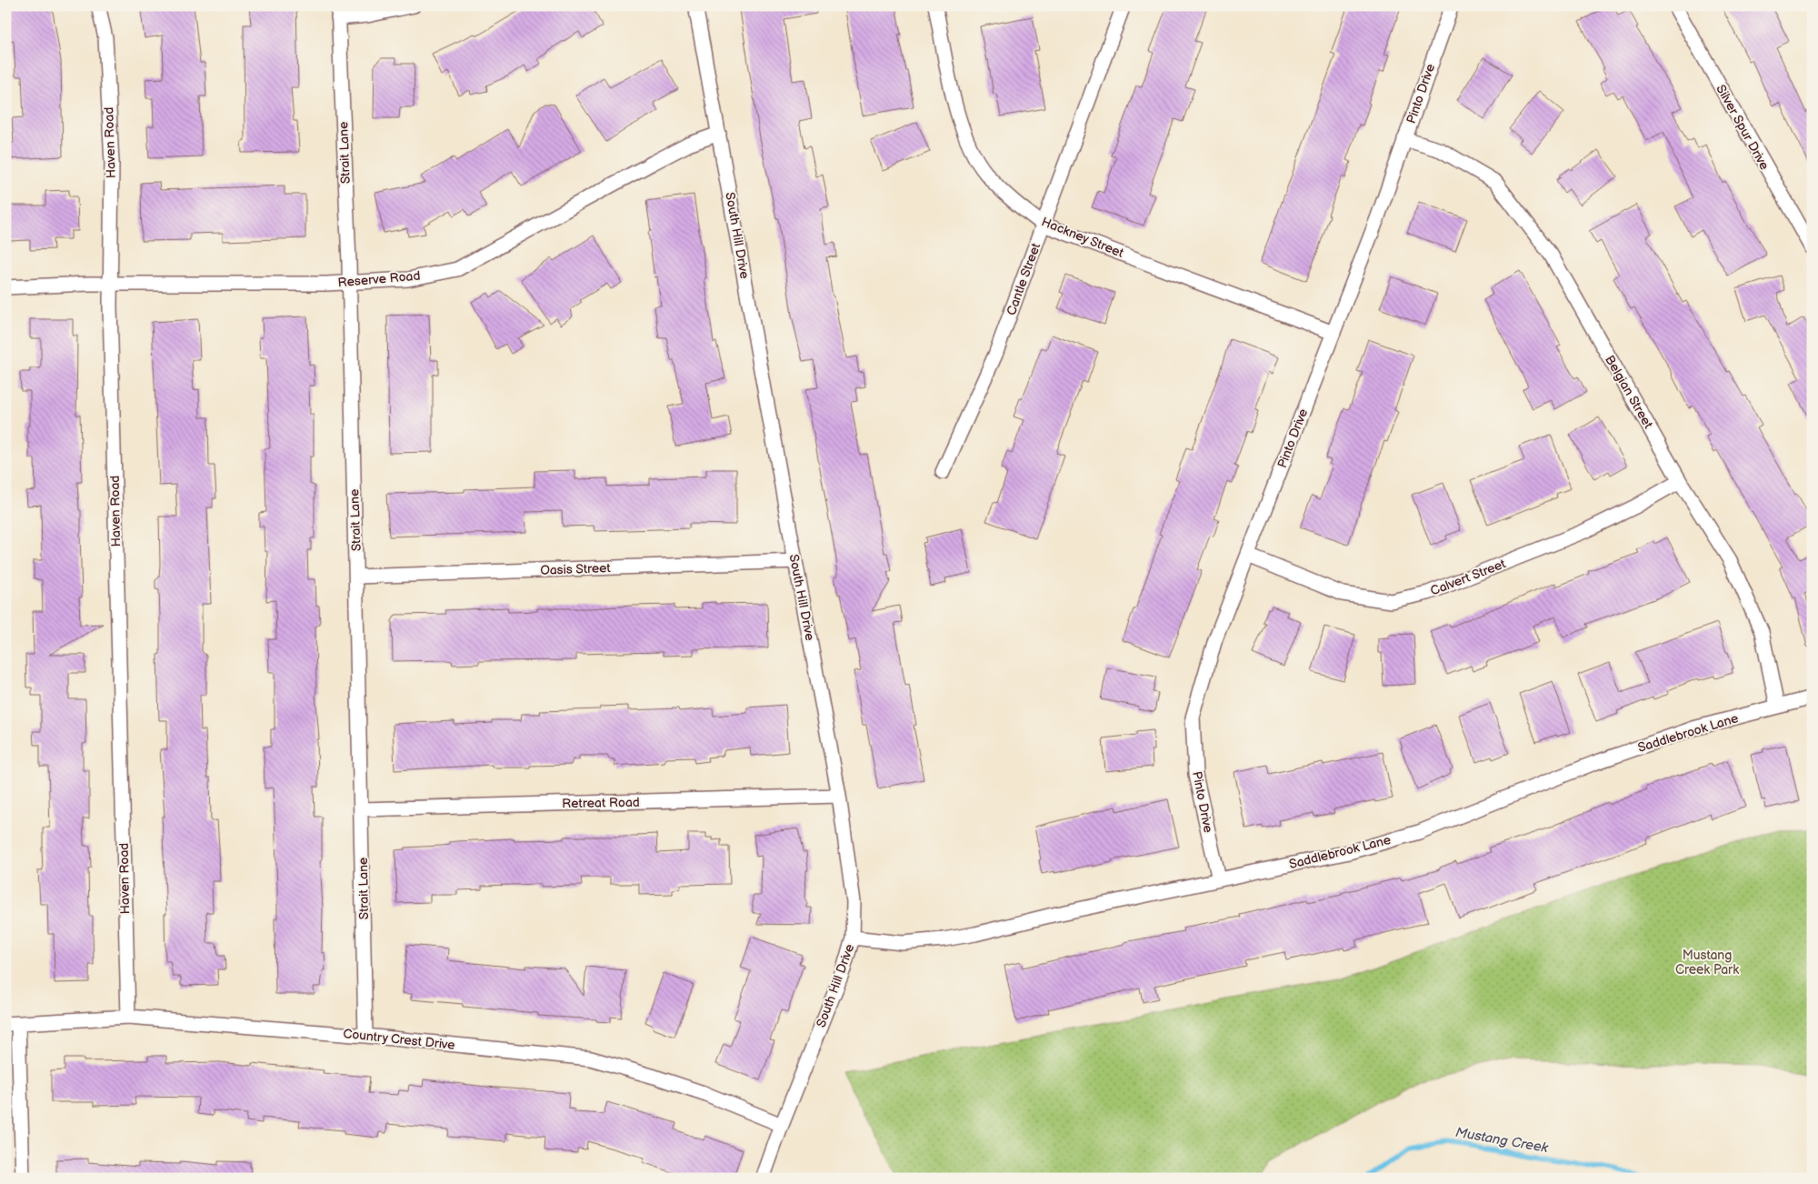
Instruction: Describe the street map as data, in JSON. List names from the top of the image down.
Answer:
{
  "streets": {
    "street": [
      "Pinto Drive",
      "Silver Spur Drive",
      "Haven Road",
      "Strait Lane",
      "South Hill Drive",
      "Hackney Street",
      "Reserve Road",
      "Cantle Street",
      "Belgian Street",
      "Oasis Street",
      "Calvert Street",
      "Saddlebrook Lane",
      "Retreat Road",
      "Country Crest Drive"
    ]
  },
  "crossings": [
    ["Pinto Drive", "Hackney Street"],
    ["Pinto Drive", "Belgian Street"],
    ["Pinto Drive", "Calvert Street"],
    ["Pinto Drive", "Saddlebrook Lane"],
    ["Haven Road", "Reserve Road"],
    ["Haven Road", "Country Crest Drive"],
    ["Strait Lane", "Reserve Road"],
    ["Strait Lane", "Oasis Street"],
    ["Strait Lane", "Retreat Road"],
    ["Strait Lane", "Country Crest Drive"],
    ["South Hill Drive", "Reserve Road"],
    ["South Hill Drive", "Oasis Street"],
    ["South Hill Drive", "Saddlebrook Lane"],
    ["South Hill Drive", "Retreat Road"],
    ["South Hill Drive", "Country Crest Drive"],
    ["Hackney Street", "Cantle Street"],
    ["Belgian Street", "Calvert Street"],
    ["Belgian Street", "Saddlebrook Lane"]
  ],
  "water": ["Mustang Creek"],
  "parks": ["Mustang Creek Park"]
}
